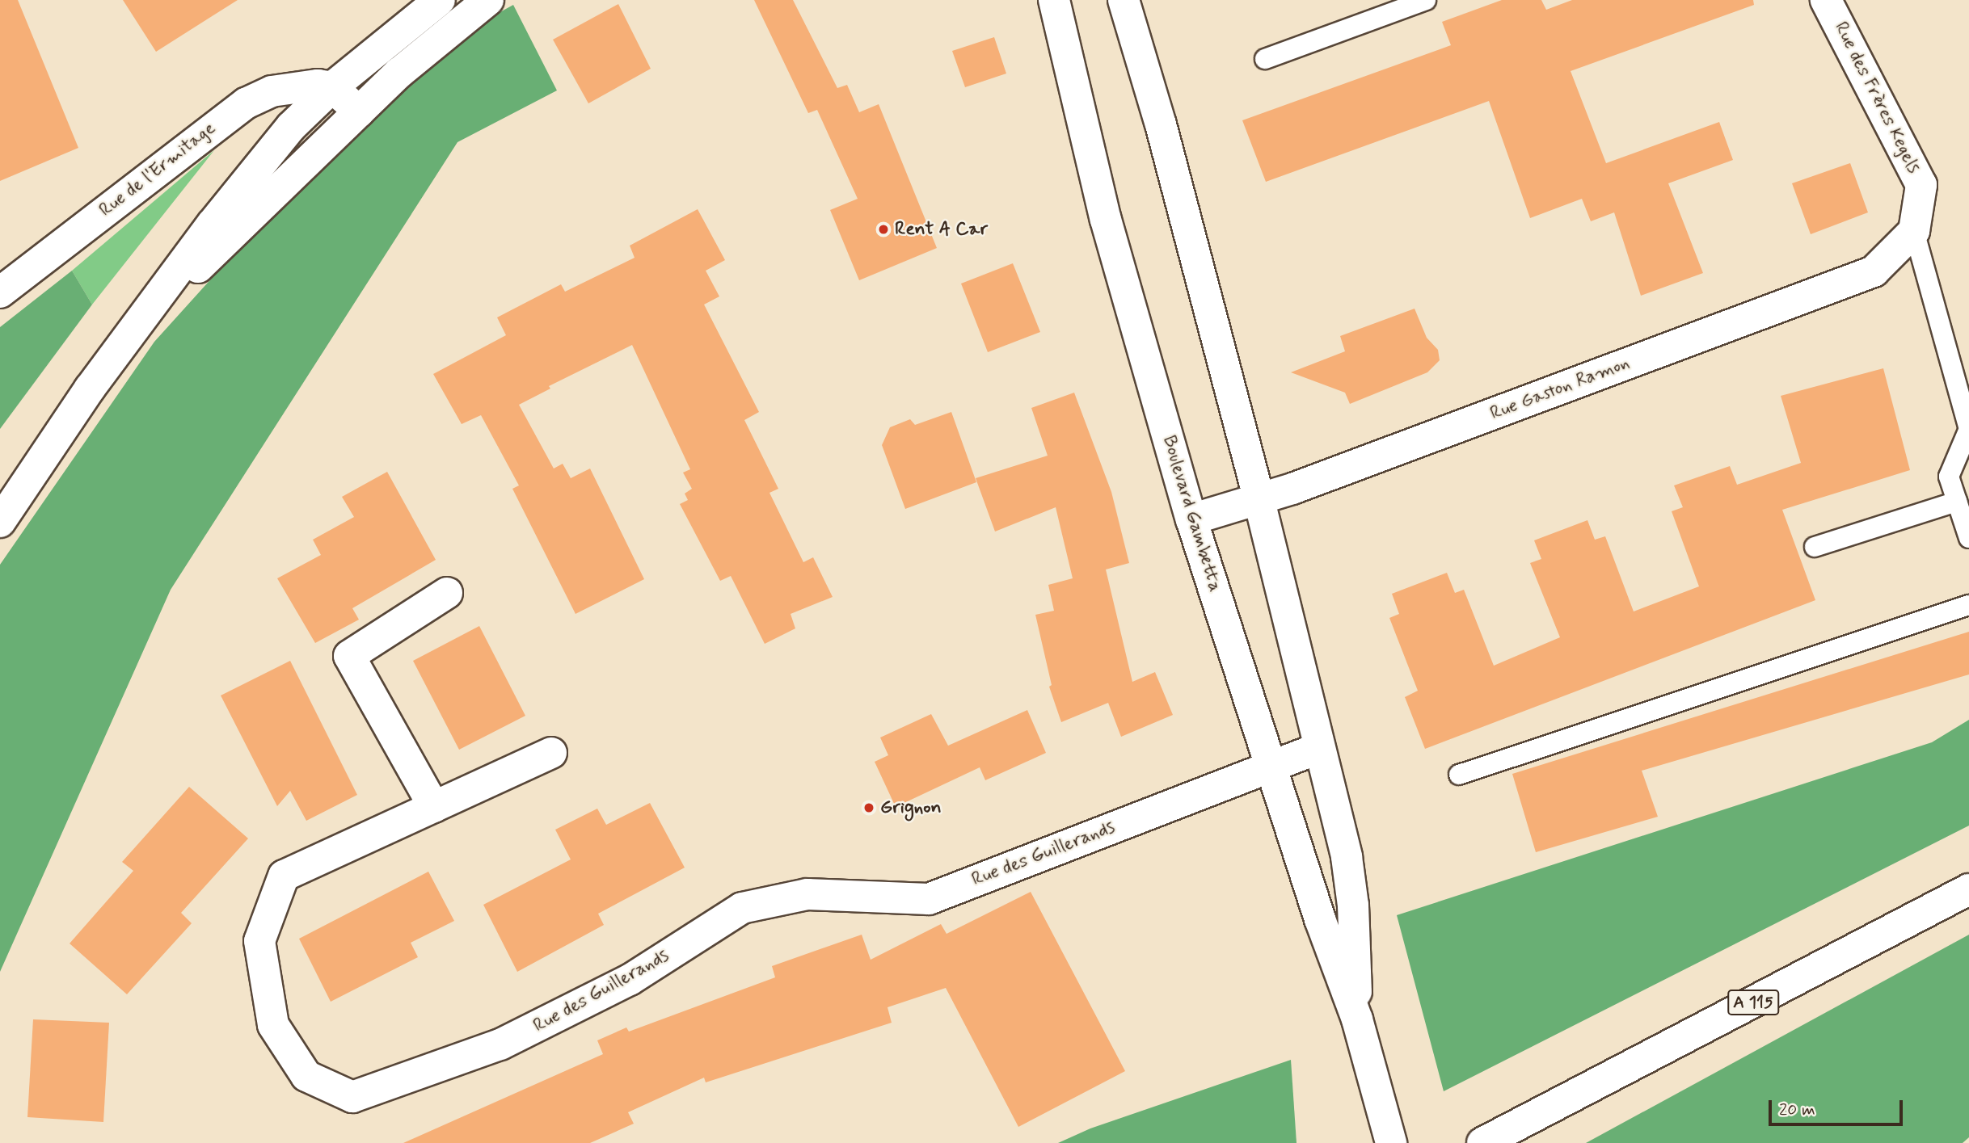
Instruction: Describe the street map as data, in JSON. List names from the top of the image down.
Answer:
{
  "streets": {
    "main road": [
      "Rue des Frères Kegels",
      "Rue de l'Ermitage",
      "Rue Gaston Ramon",
      "Boulevard Gambetta",
      "Rue des Guillerands",
      "A 115"
    ]
  },
  "crossings": [
    ["Rue des Frères Kegels", "Rue Gaston Ramon"],
    ["Rue Gaston Ramon", "Boulevard Gambetta"],
    ["Boulevard Gambetta", "Rue des Guillerands"]
  ],
  "places": ["Rent A Car", "Grignon"],
  "scale_bar": "20 m"
}
